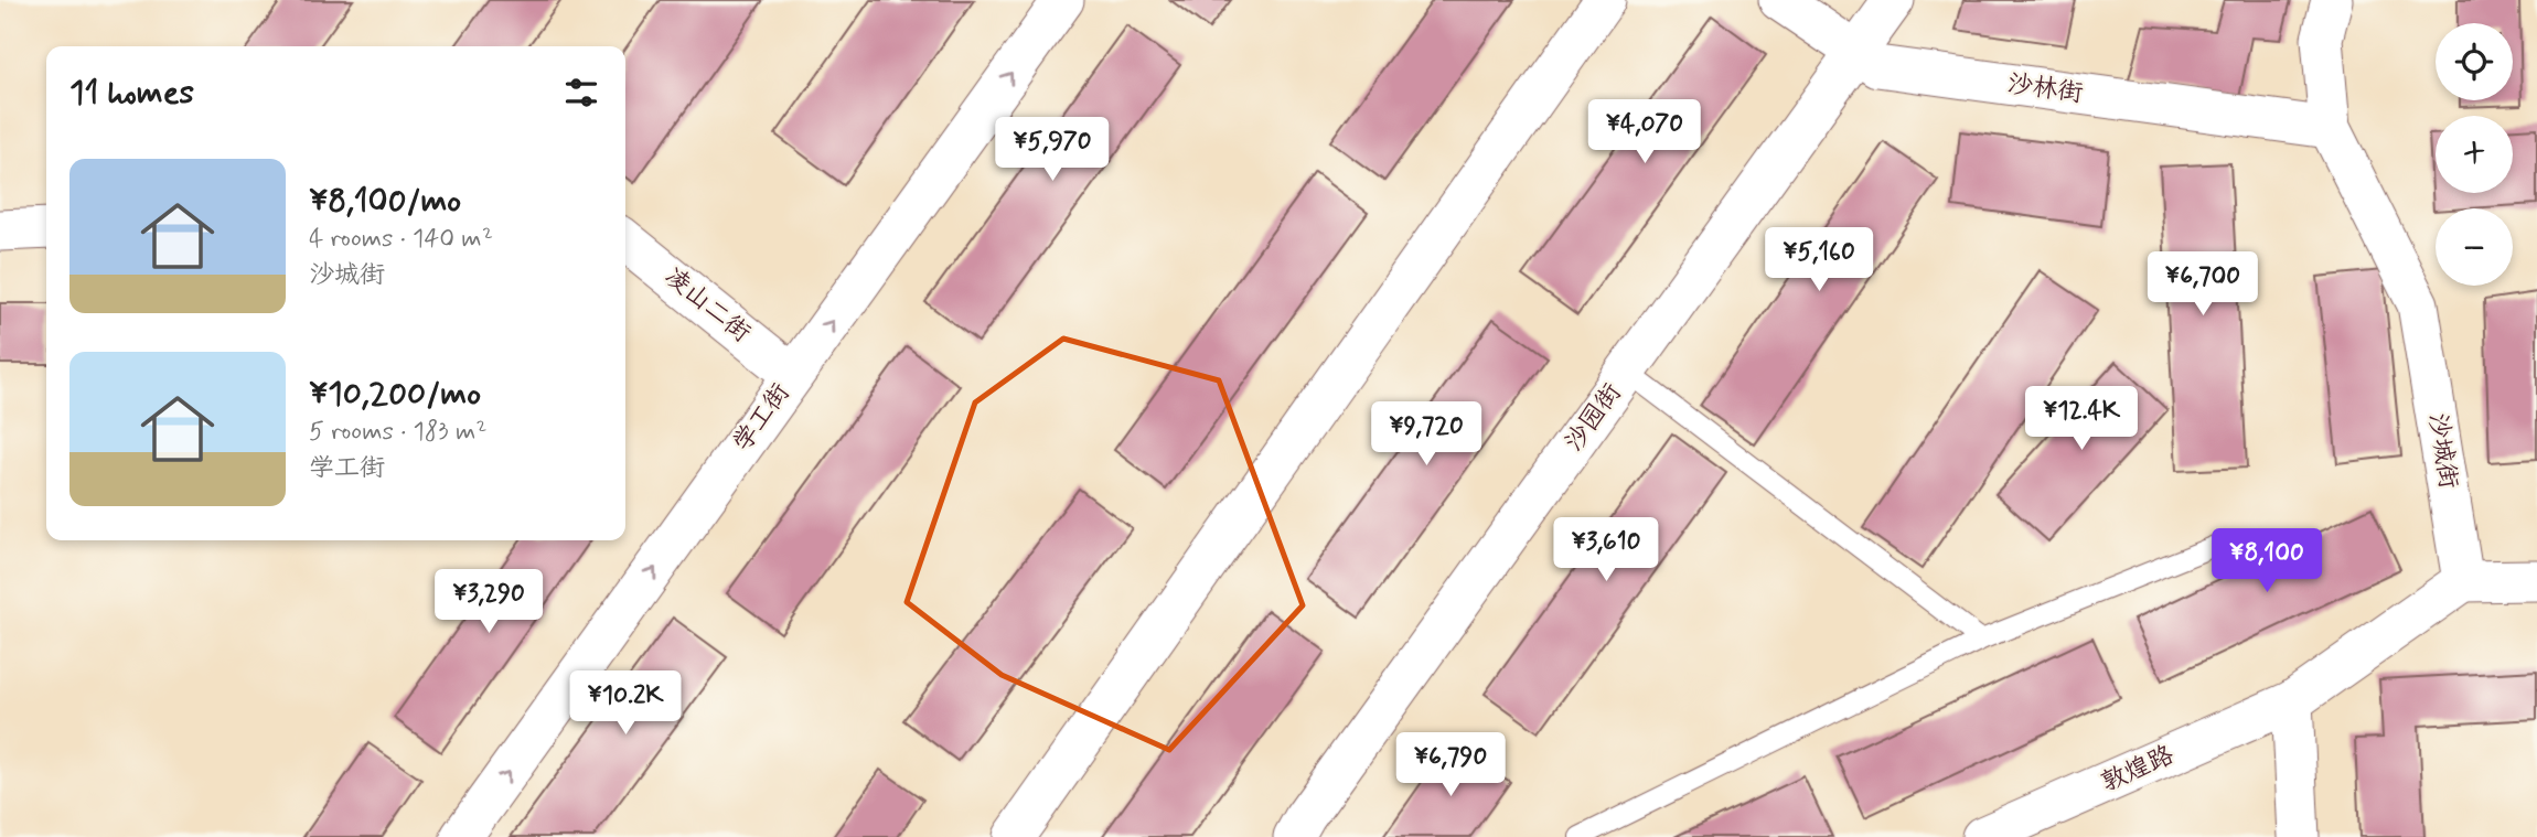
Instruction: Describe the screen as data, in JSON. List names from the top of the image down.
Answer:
{
  "streets": {
    "street": [
      "沙林街",
      "凌山二街",
      "学工街",
      "沙园街",
      "沙城街",
      "敦煌路"
    ]
  },
  "crossings": [
    ["沙林街", "沙园街"],
    ["沙林街", "沙城街"],
    ["凌山二街", "学工街"]
  ],
  "one_way": ["学工街"],
  "page": {
    "map_buttons": ["+", "−"],
    "heading": "11 homes",
    "price": [
      "¥4,070",
      "¥5,970",
      "¥5,160",
      "¥6,700",
      "¥12.4K",
      "¥9,720",
      "¥3,610",
      "¥8,100",
      "¥3,290",
      "¥10.2K",
      "¥6,790"
    ],
    "list": [
      {
        "name": "¥8,100/mo",
        "note": "4 rooms · 140 m² · 沙城街"
      },
      {
        "name": "¥10,200/mo",
        "note": "5 rooms · 183 m² · 学工街"
      }
    ]
  }
}
